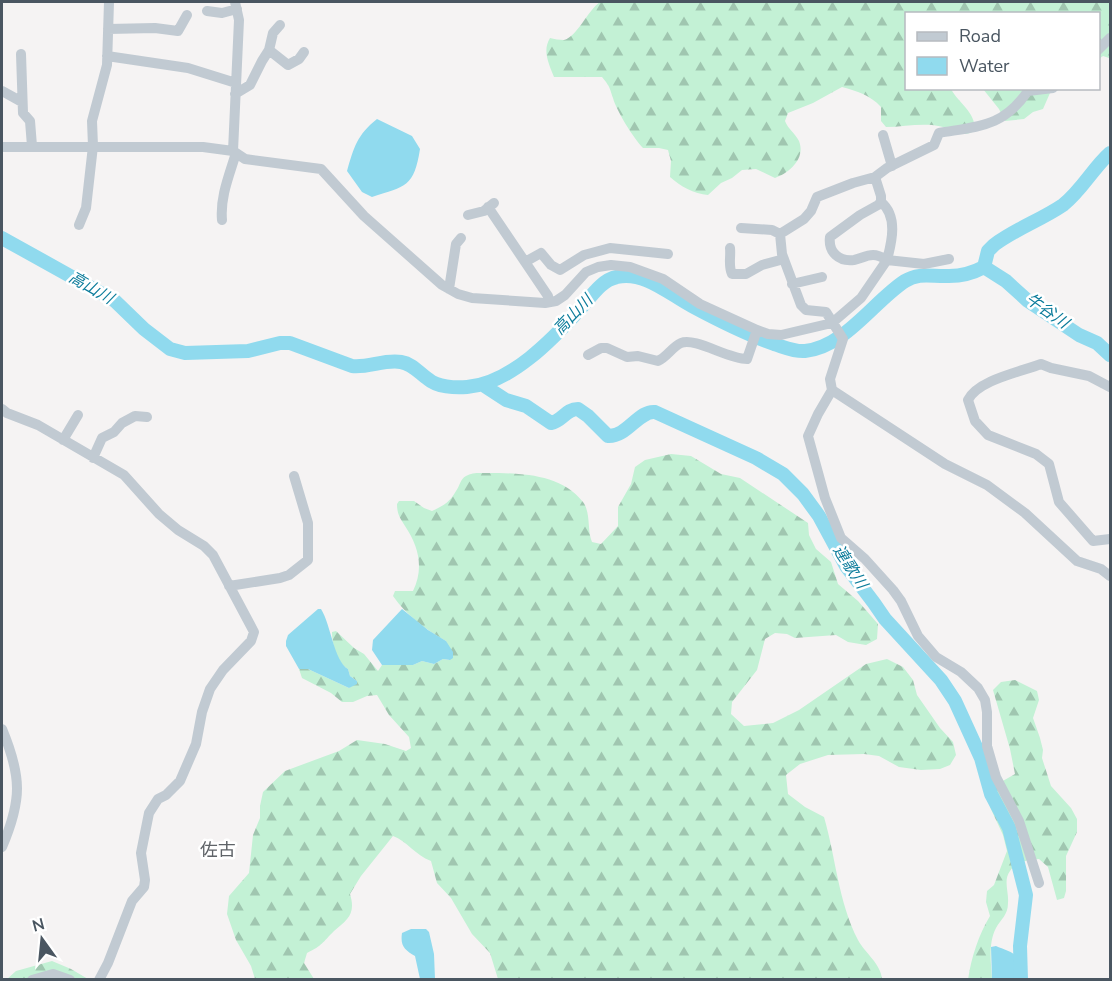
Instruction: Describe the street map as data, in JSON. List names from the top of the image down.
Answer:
{
  "districts": ["佐古"],
  "water": ["高山川", "牛谷川", "連歌川"],
  "legend": ["Road", "Water"],
  "north": "top"
}
